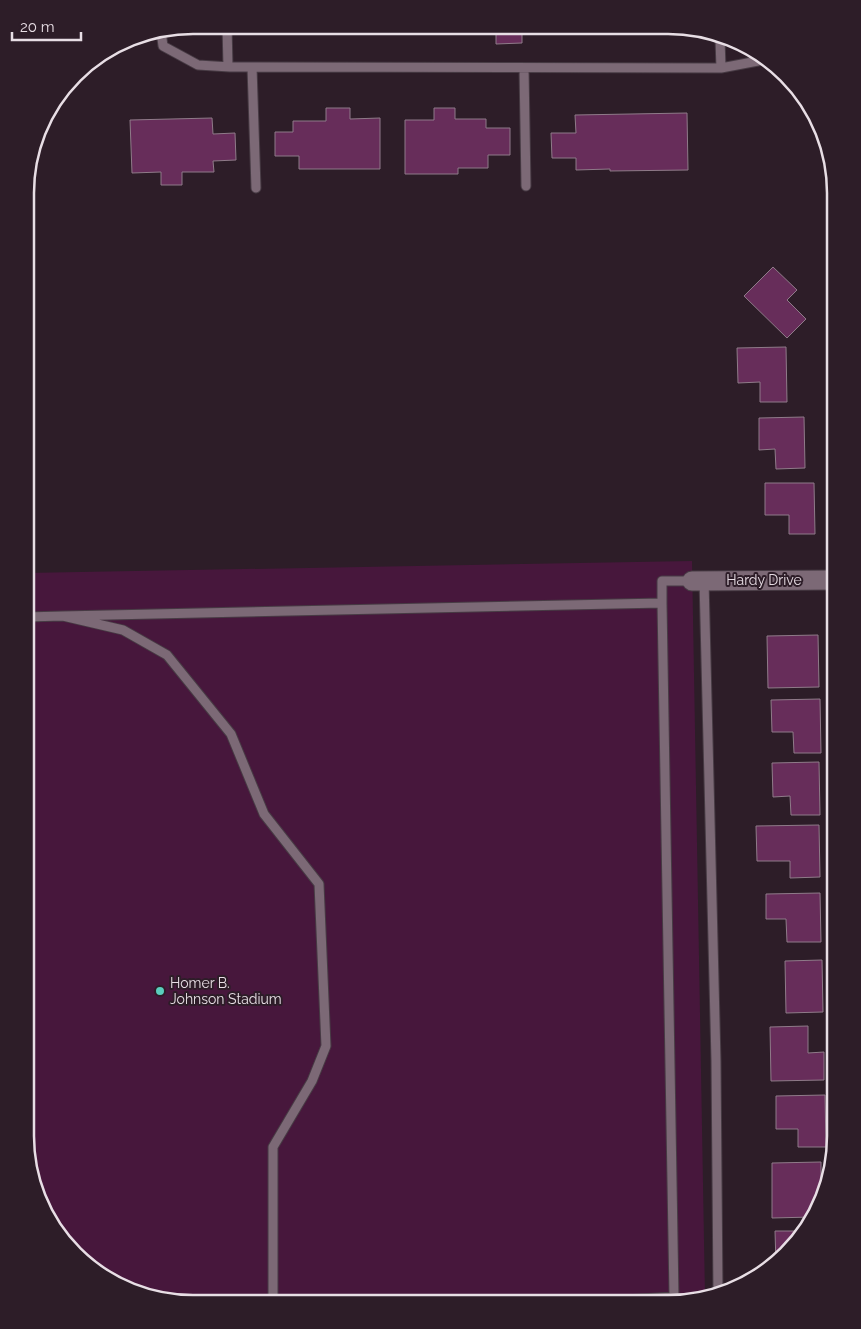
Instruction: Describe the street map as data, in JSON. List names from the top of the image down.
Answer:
{
  "streets": {
    "street": ["Hardy Drive"]
  },
  "places": ["Homer B. Johnson Stadium"],
  "scale_bar": "20 m"
}
